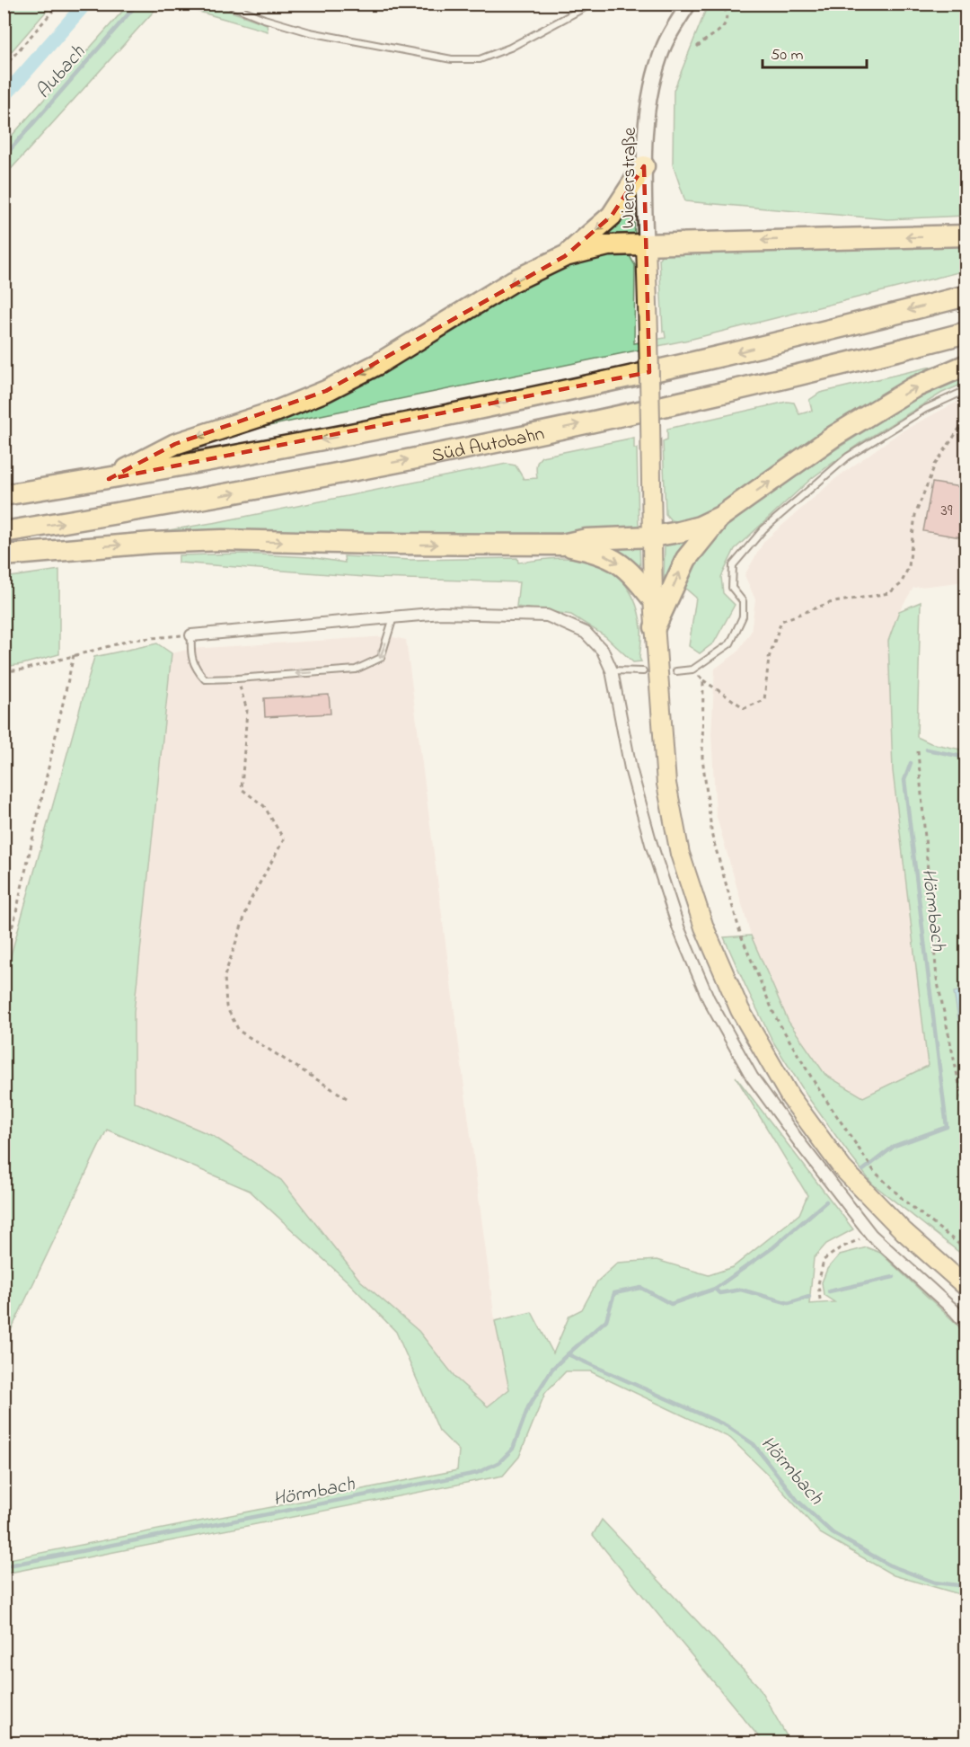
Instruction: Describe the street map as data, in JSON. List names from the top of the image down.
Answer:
{
  "streets": {
    "highway": ["Süd Autobahn"],
    "street": ["Wienerstraße"]
  },
  "water": ["Aubach", "Hörmbach"],
  "house_numbers": ["39"],
  "scale_bar": "50 m"
}
